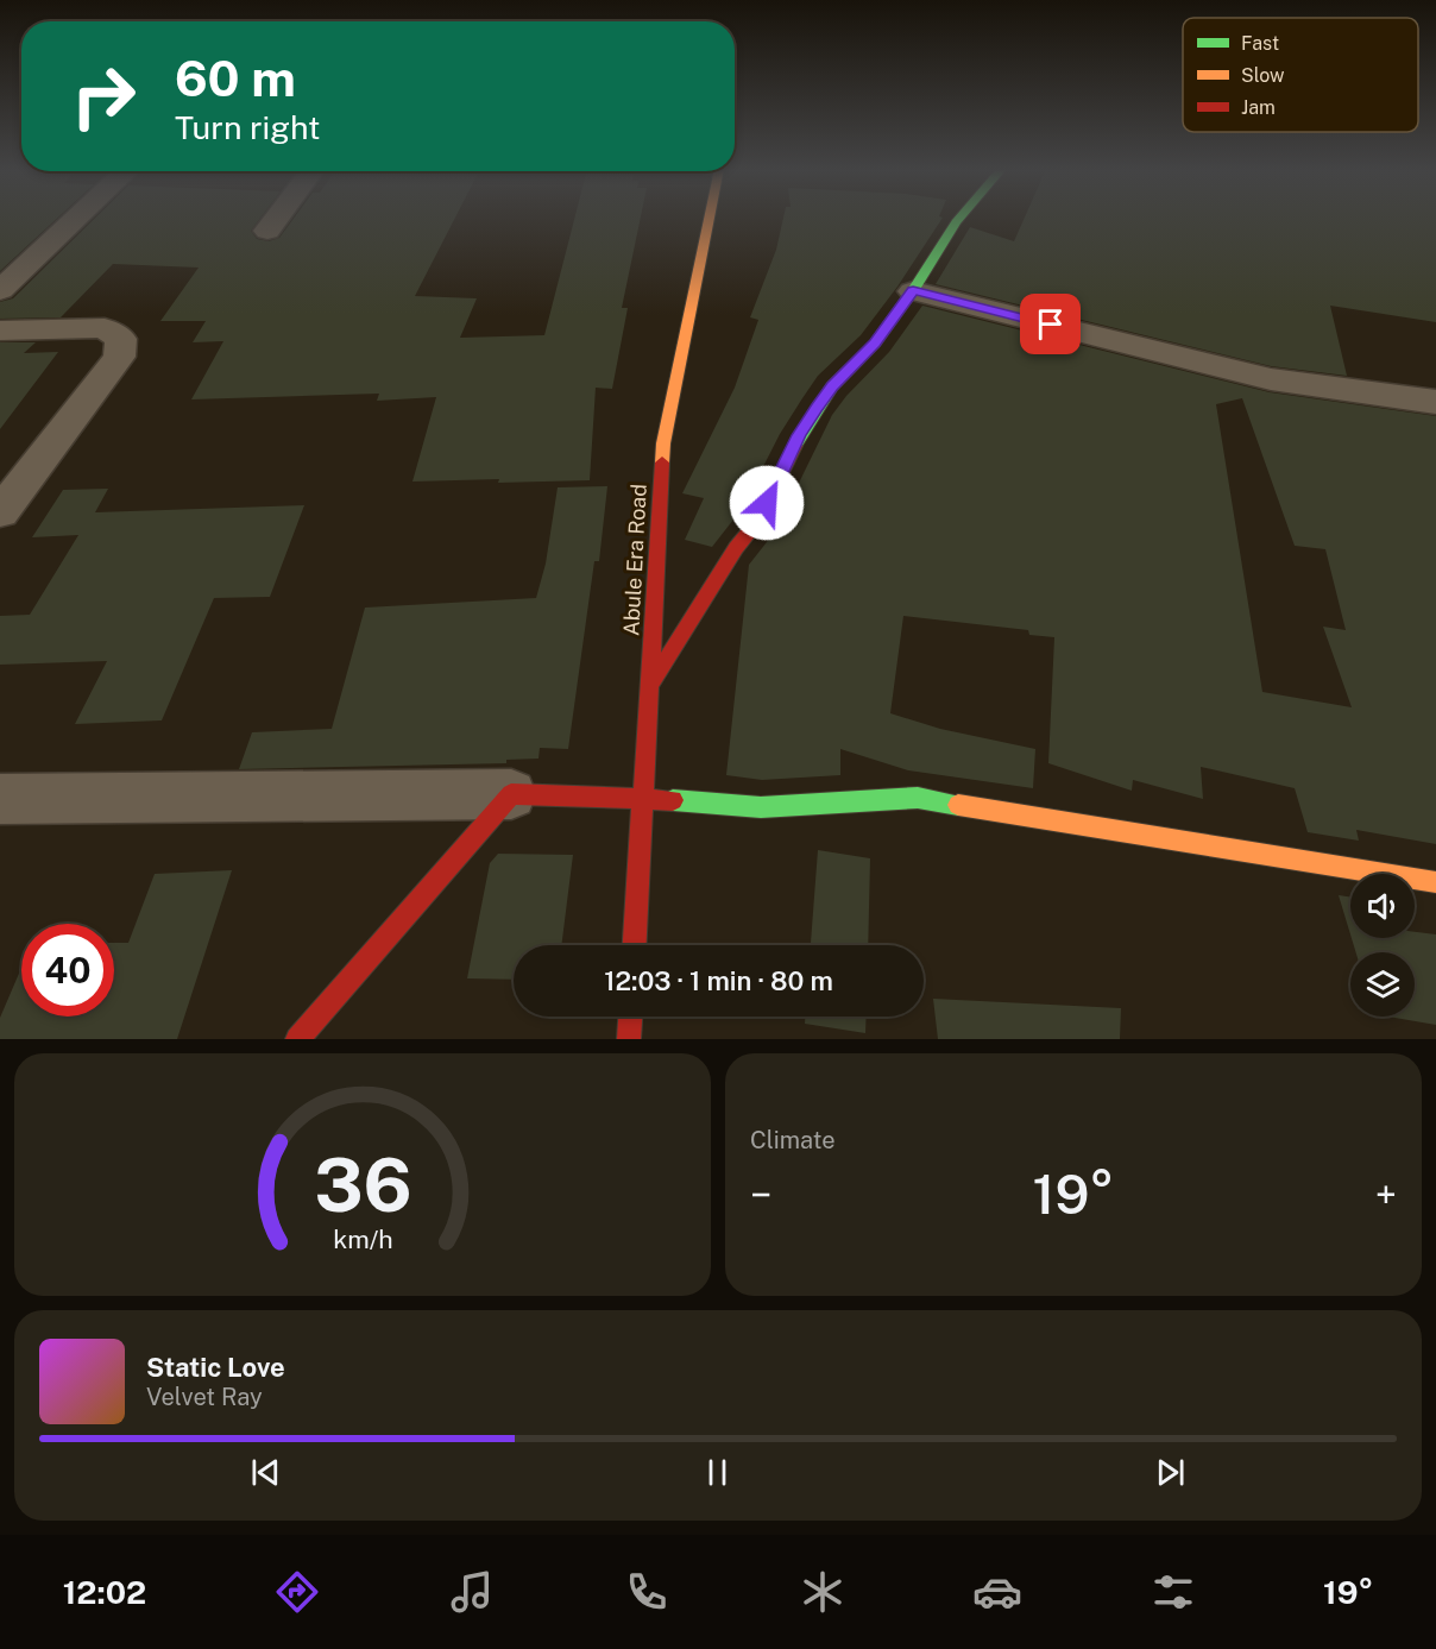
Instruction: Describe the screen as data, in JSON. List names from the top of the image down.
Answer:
{
  "streets": {
    "street": ["Abule Era Road"]
  },
  "legend": ["Fast", "Slow", "Jam"],
  "page": {
    "turn": ["60 m", "Turn right"],
    "limit": "40",
    "trip": "12:03 · 1 min · 80 m",
    "tile": "Climate",
    "heat": ["−", "19°", "+"],
    "song": ["Static Love", "Velvet Ray"],
    "tabs": ["12:02", "19°"],
    "gauge": ["36", "km/h"]
  }
}
